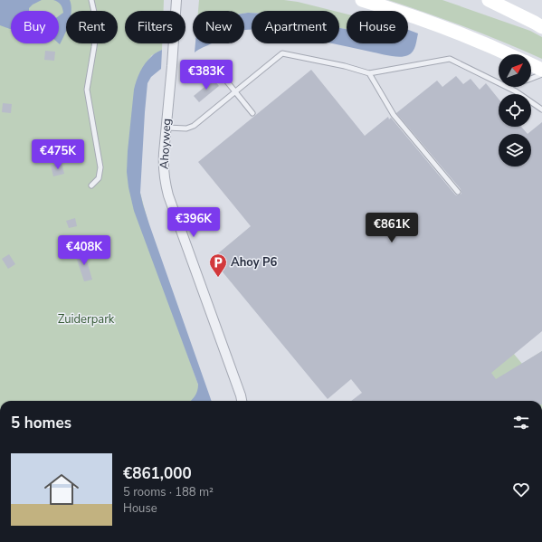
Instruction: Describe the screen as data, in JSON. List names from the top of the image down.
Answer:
{
  "streets": {
    "street": ["Ahoyweg"]
  },
  "parks": ["Zuiderpark"],
  "places": {
    "parking": ["Ahoy P6"]
  },
  "north": "top right",
  "page": {
    "chip": [
      "Buy",
      "Rent",
      "Filters",
      "New",
      "Apartment",
      "House"
    ],
    "price": [
      "€383K",
      "€475K",
      "€396K",
      "€861K",
      "€408K"
    ],
    "heading": "5 homes",
    "list": [
      {
        "name": "€861,000",
        "note": "5 rooms · 188 m² · House"
      }
    ]
  }
}
